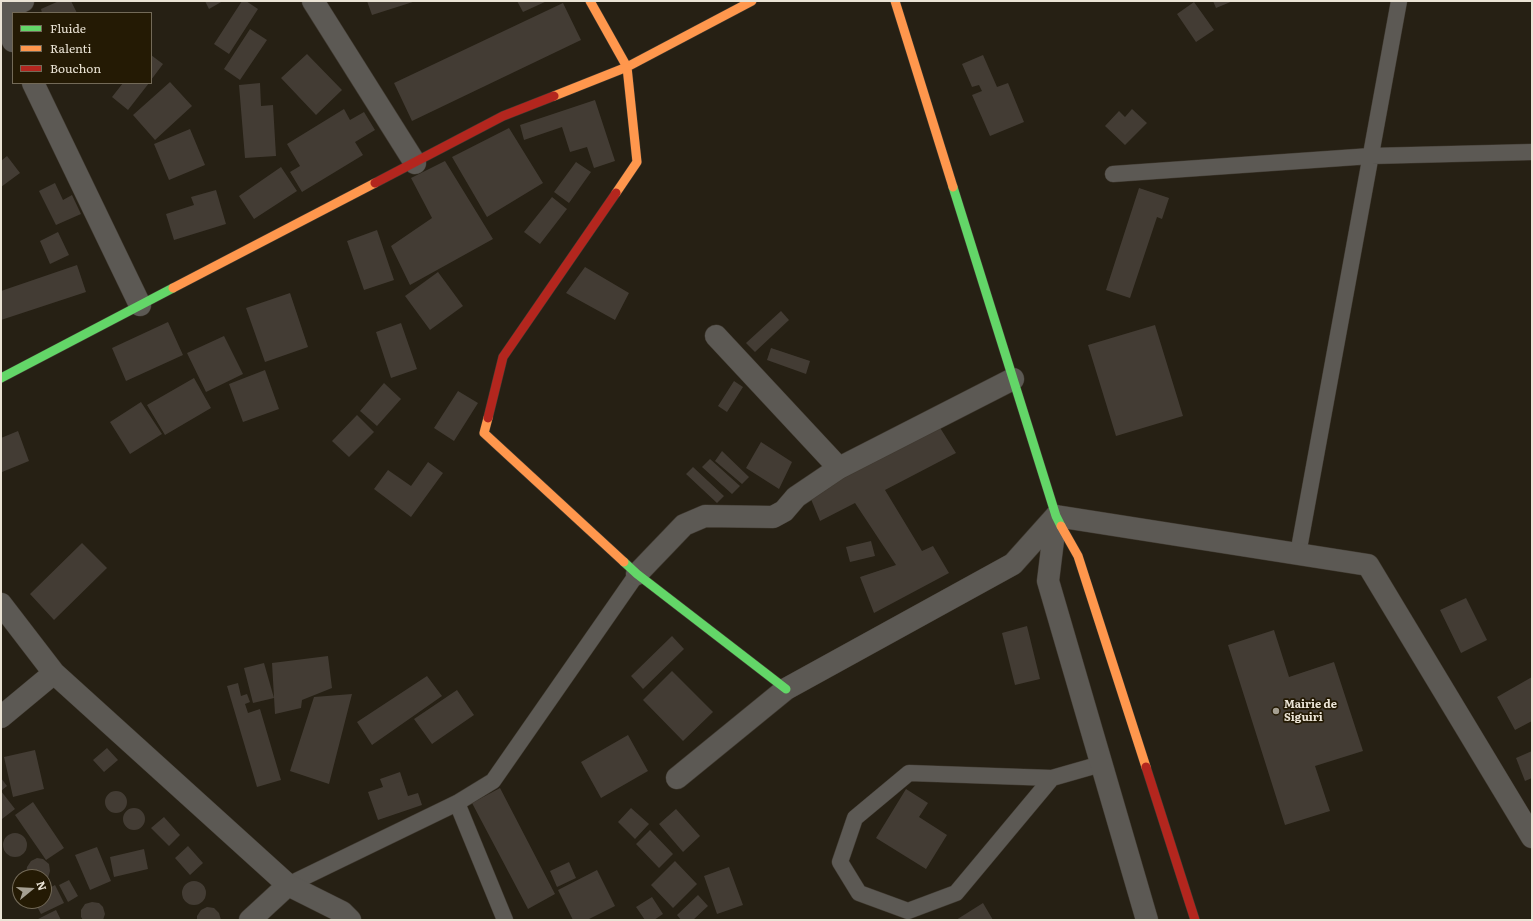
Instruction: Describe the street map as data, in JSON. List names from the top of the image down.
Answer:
{
  "places": ["Mairie de Siguiri"],
  "legend": ["Fluide", "Ralenti", "Bouchon"],
  "north": "right"
}
